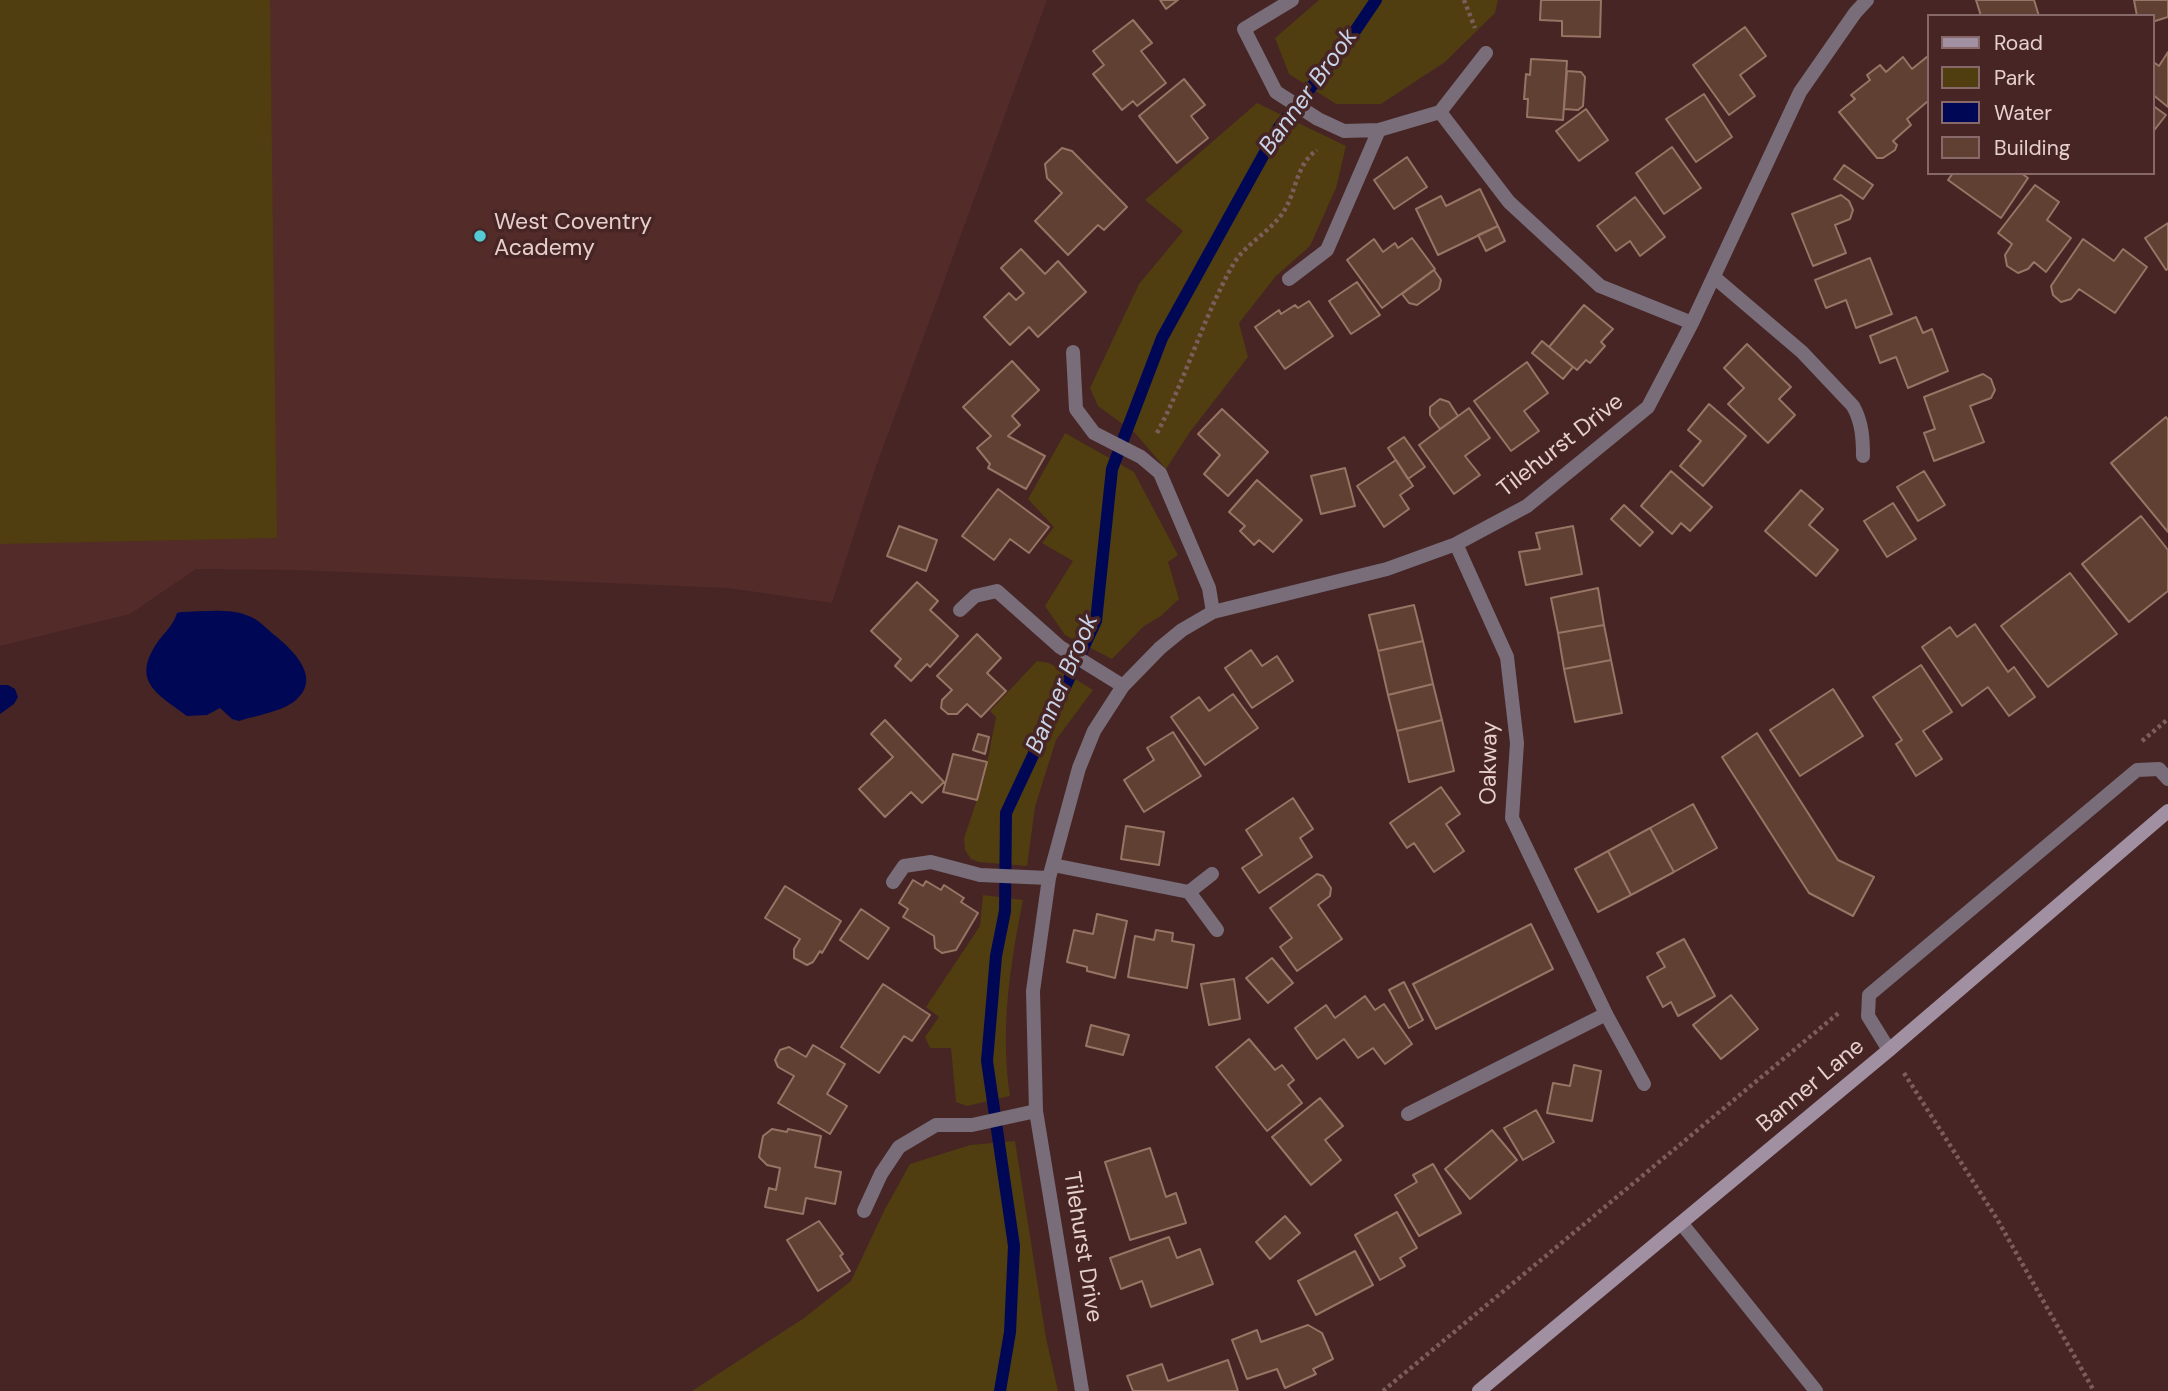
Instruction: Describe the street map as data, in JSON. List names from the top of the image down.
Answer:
{
  "streets": {
    "street": ["Tilehurst Drive", "Oakway", "Banner Lane"]
  },
  "crossings": [
    ["Tilehurst Drive", "Oakway"]
  ],
  "water": ["Banner Brook"],
  "places": ["West Coventry Academy"],
  "legend": [
    "Road",
    "Park",
    "Water",
    "Building"
  ]
}
